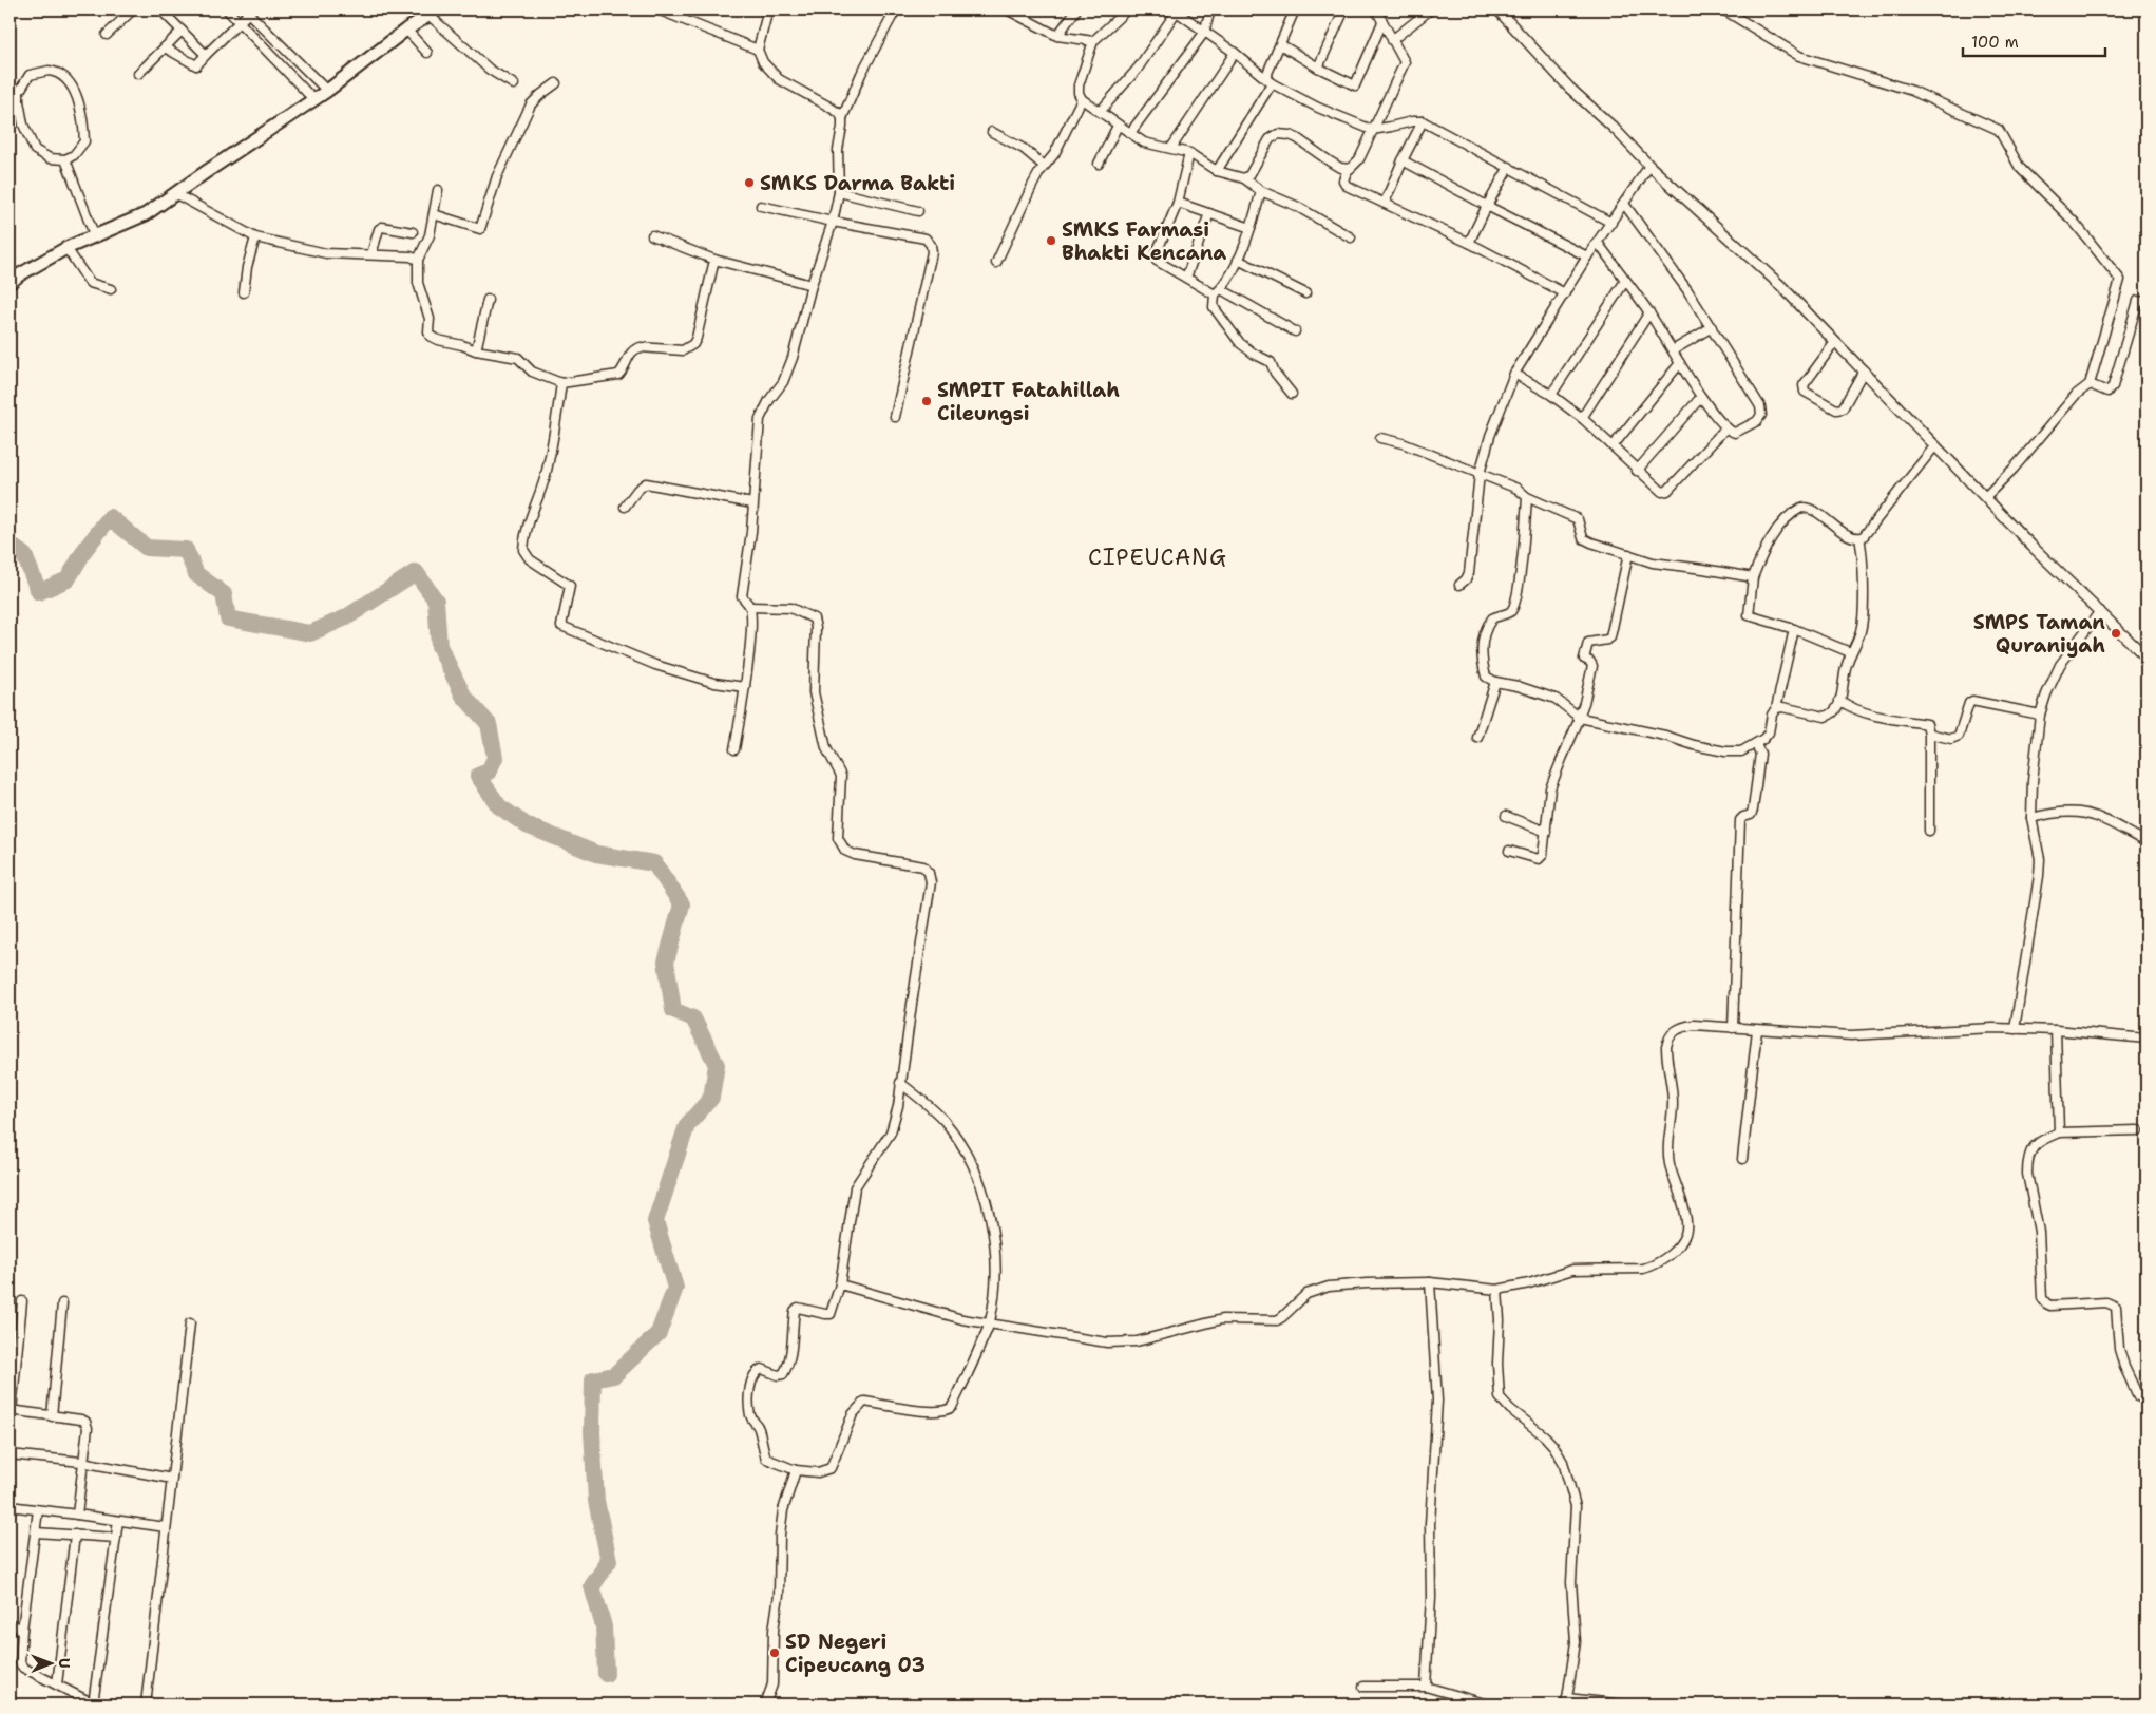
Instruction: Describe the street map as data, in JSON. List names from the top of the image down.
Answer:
{
  "districts": ["CIPEUCANG"],
  "places": [
    "SMKS Darma Bakti",
    "SMKS Farmasi Bhakti Kencana",
    "SMPIT Fatahillah Cileungsi",
    "SMPS Taman Quraniyah",
    "SD Negeri Cipeucang 03"
  ],
  "scale_bar": "100 m",
  "north": "right"
}
